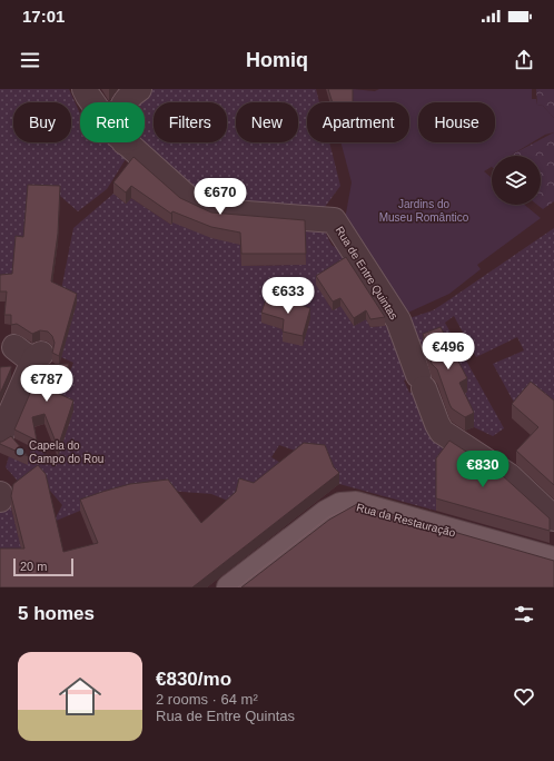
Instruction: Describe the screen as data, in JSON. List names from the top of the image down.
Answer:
{
  "streets": {
    "main road": ["Rua da Restauração"],
    "street": ["Rua de Entre Quintas"]
  },
  "parks": ["Jardins do Museu Romântico"],
  "places": ["Capela do Campo do Rou"],
  "scale_bar": "20 m",
  "page": {
    "status": "17:01",
    "header": "Homiq",
    "chip": [
      "Buy",
      "Rent",
      "Filters",
      "New",
      "Apartment",
      "House"
    ],
    "price": [
      "€670",
      "€633",
      "€496",
      "€787",
      "€830"
    ],
    "scale": "20 m",
    "heading": "5 homes",
    "list": [
      {
        "name": "€830/mo",
        "note": "2 rooms · 64 m² · Rua de Entre Quintas"
      }
    ]
  }
}
